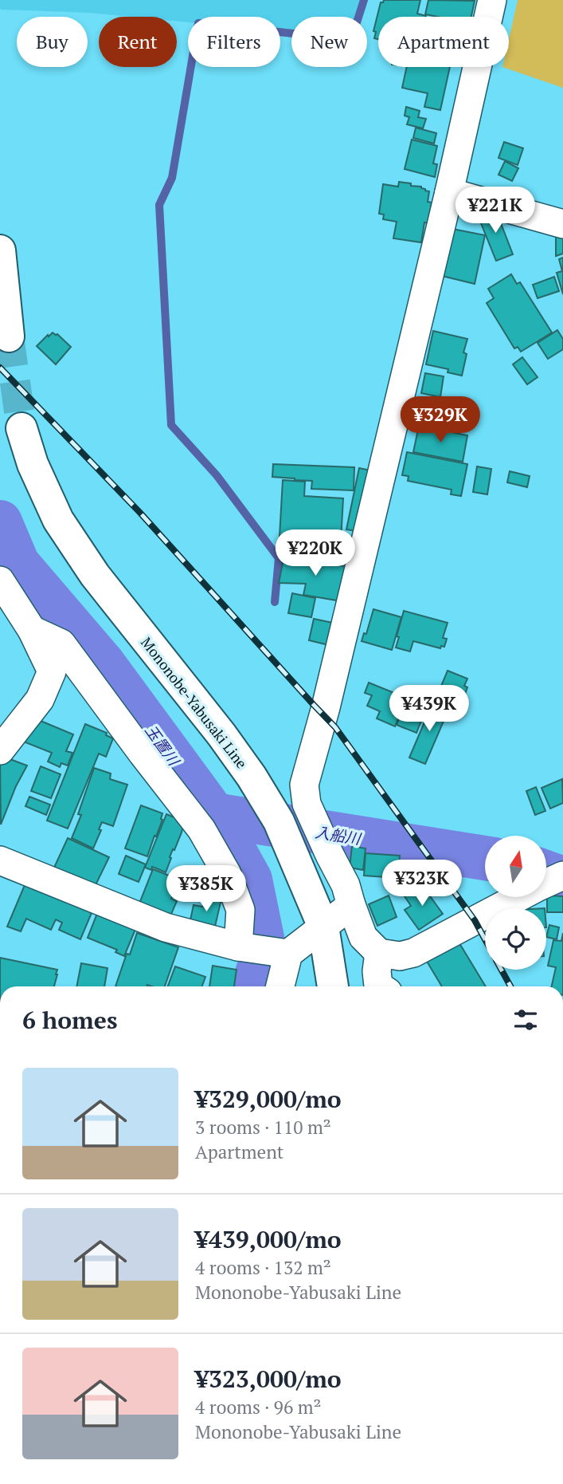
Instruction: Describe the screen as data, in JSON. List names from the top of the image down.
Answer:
{
  "streets": {
    "main road": ["Mononobe-Yabusaki Line"]
  },
  "water": ["玉置川", "入船川"],
  "north": "top",
  "page": {
    "chip": [
      "Buy",
      "Rent",
      "Filters",
      "New",
      "Apartment"
    ],
    "price": [
      "¥221K",
      "¥329K",
      "¥220K",
      "¥439K",
      "¥323K",
      "¥385K"
    ],
    "heading": "6 homes",
    "list": [
      {
        "name": "¥329,000/mo",
        "note": "3 rooms · 110 m² · Apartment"
      },
      {
        "name": "¥439,000/mo",
        "note": "4 rooms · 132 m² · Mononobe-Yabusaki Line"
      },
      {
        "name": "¥323,000/mo",
        "note": "4 rooms · 96 m² · Mononobe-Yabusaki Line"
      }
    ]
  }
}
